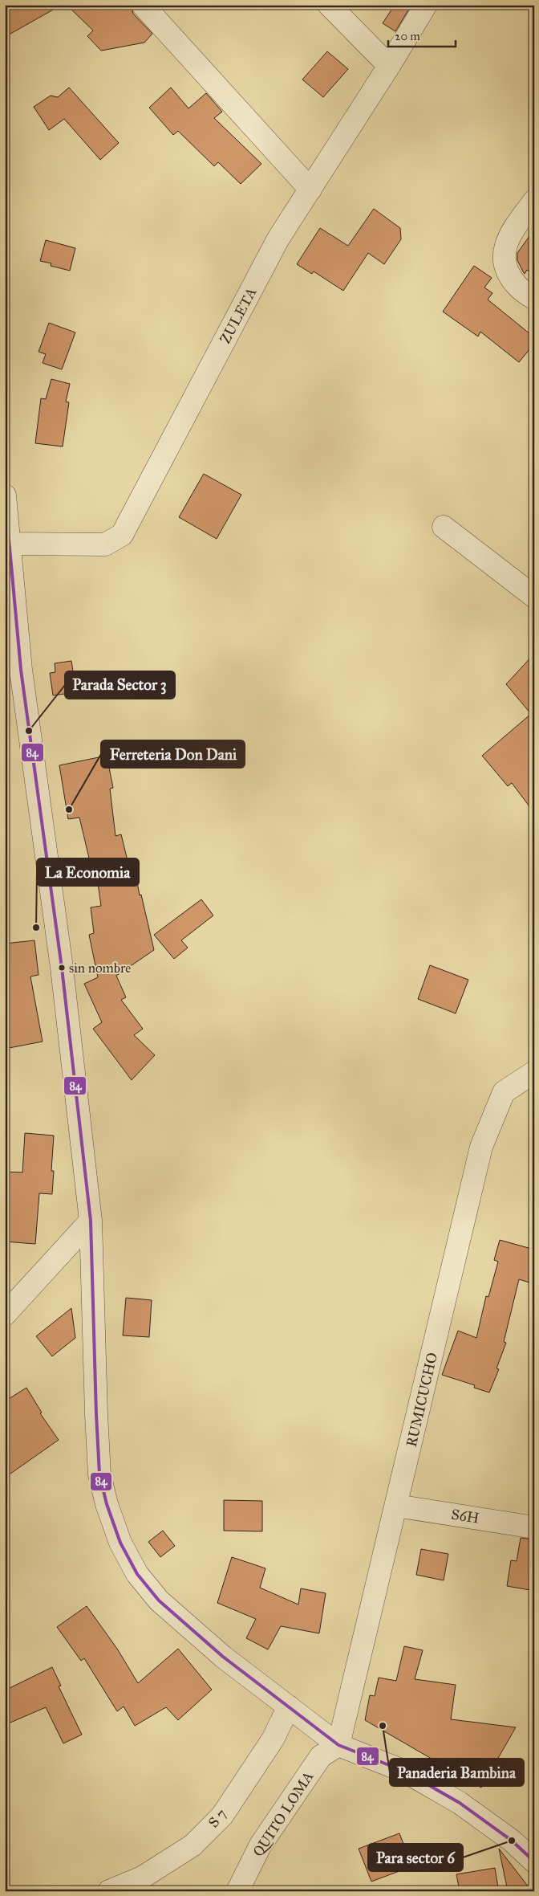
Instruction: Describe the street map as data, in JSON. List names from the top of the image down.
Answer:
{
  "streets": {
    "street": [
      "ZULETA",
      "RUMICUCHO",
      "S6H",
      "QUITO LOMA",
      "S 7"
    ]
  },
  "crossings": [
    ["RUMICUCHO", "S6H"],
    ["RUMICUCHO", "QUITO LOMA"]
  ],
  "places": [
    "Parada Sector 3",
    "Ferreteria Don Dani",
    "La Economia",
    "sin nombre",
    "Panaderia Bambina",
    "Para sector 6"
  ],
  "lines": ["transit line 84"],
  "scale_bar": "20 m"
}
